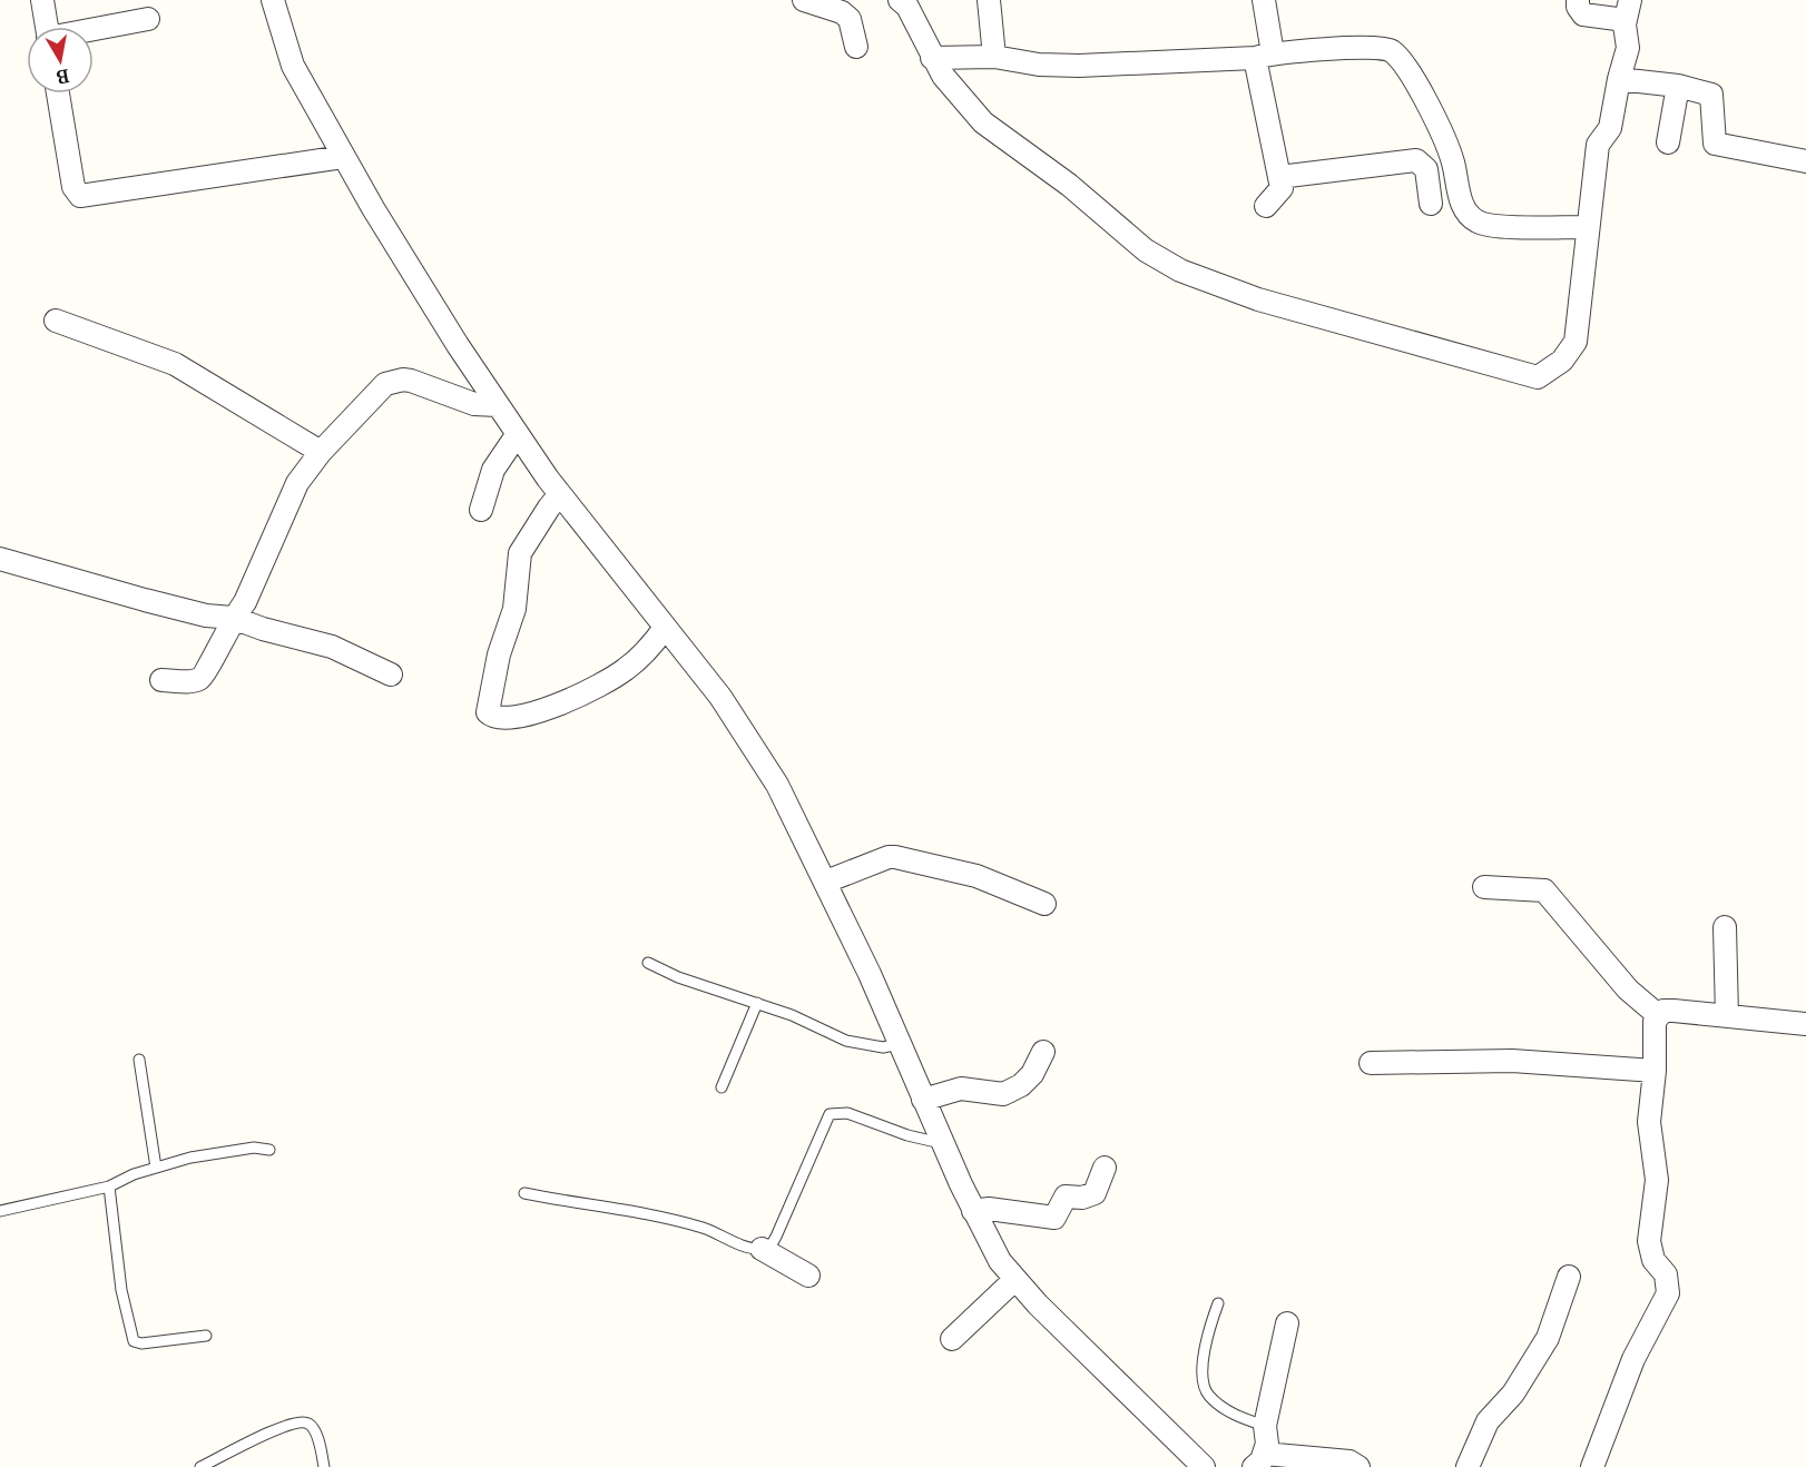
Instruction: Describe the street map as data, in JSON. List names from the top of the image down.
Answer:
{
  "north": "bottom"
}
